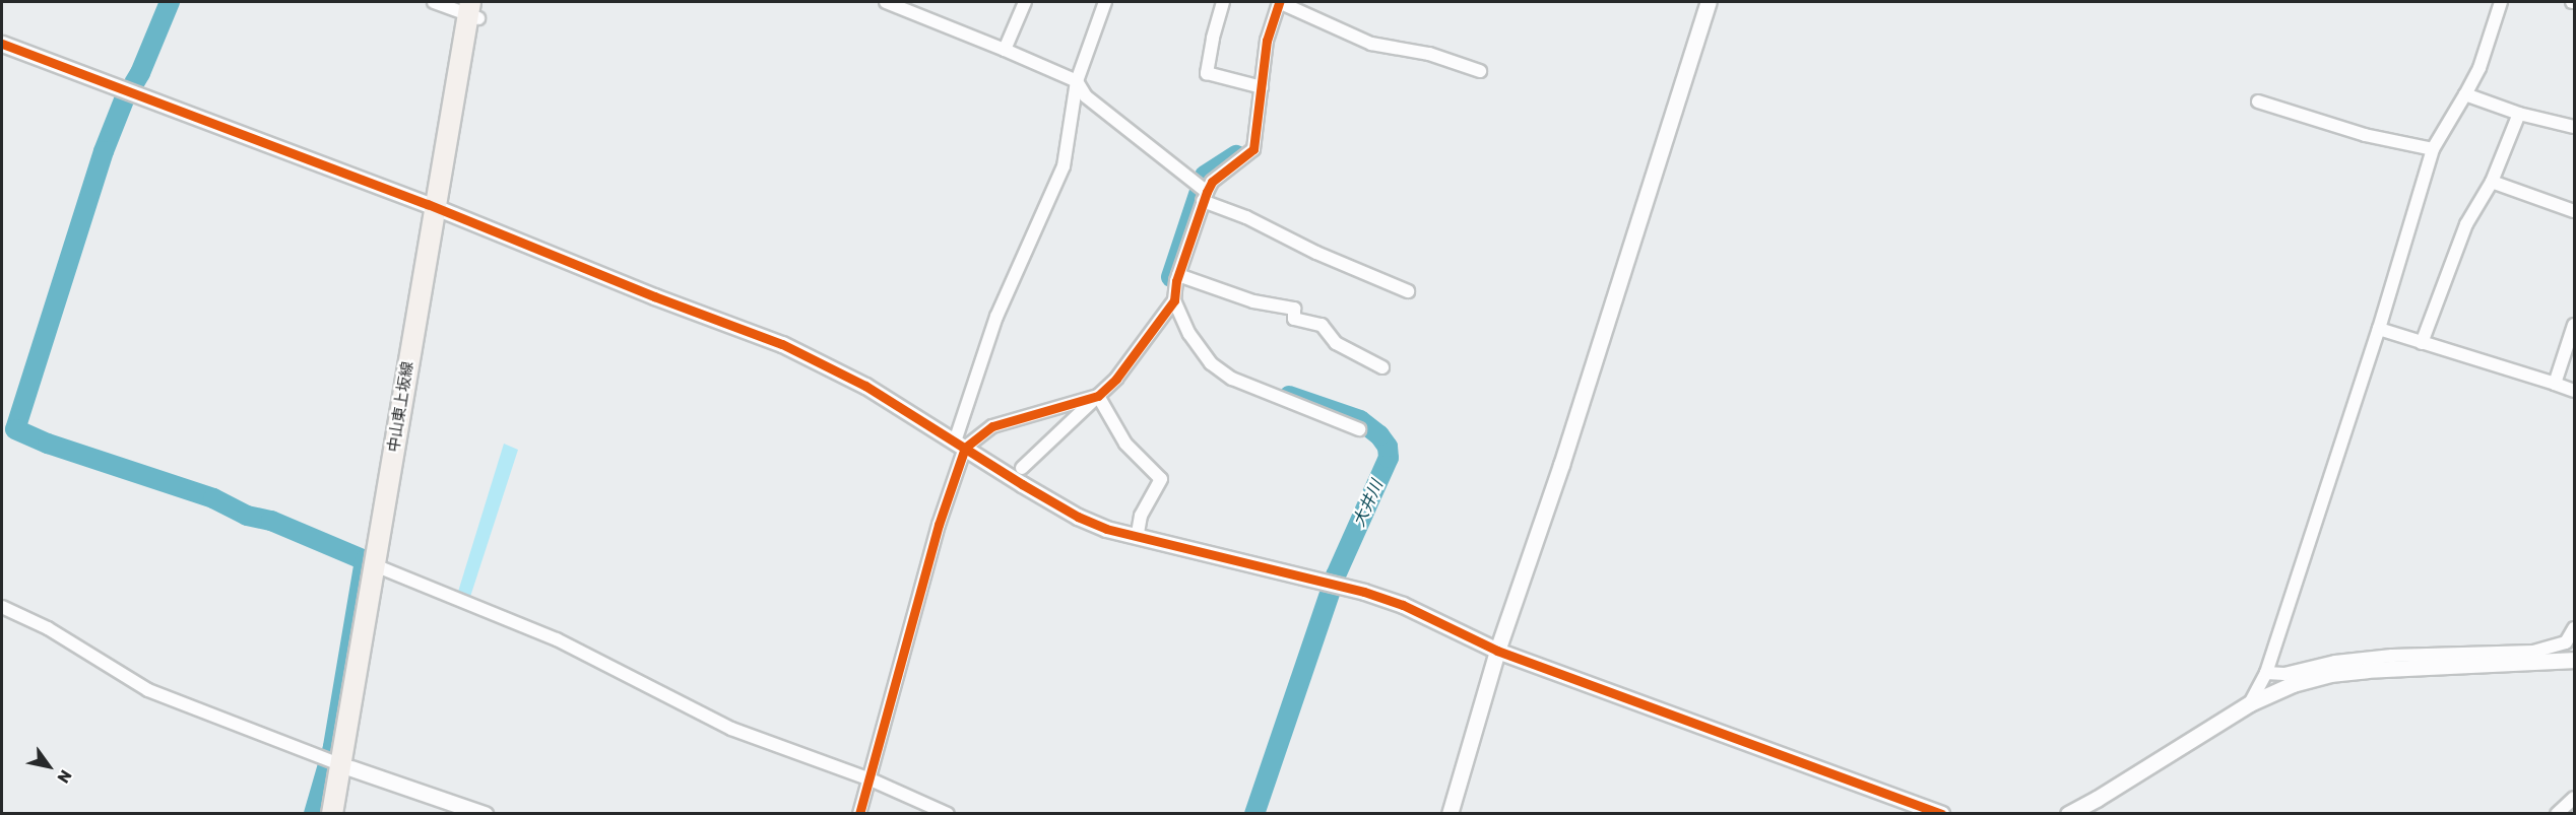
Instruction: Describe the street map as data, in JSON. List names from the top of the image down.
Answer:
{
  "streets": {
    "main road": ["中山東上坂線"]
  },
  "water": ["大井川"],
  "north": "bottom right"
}
